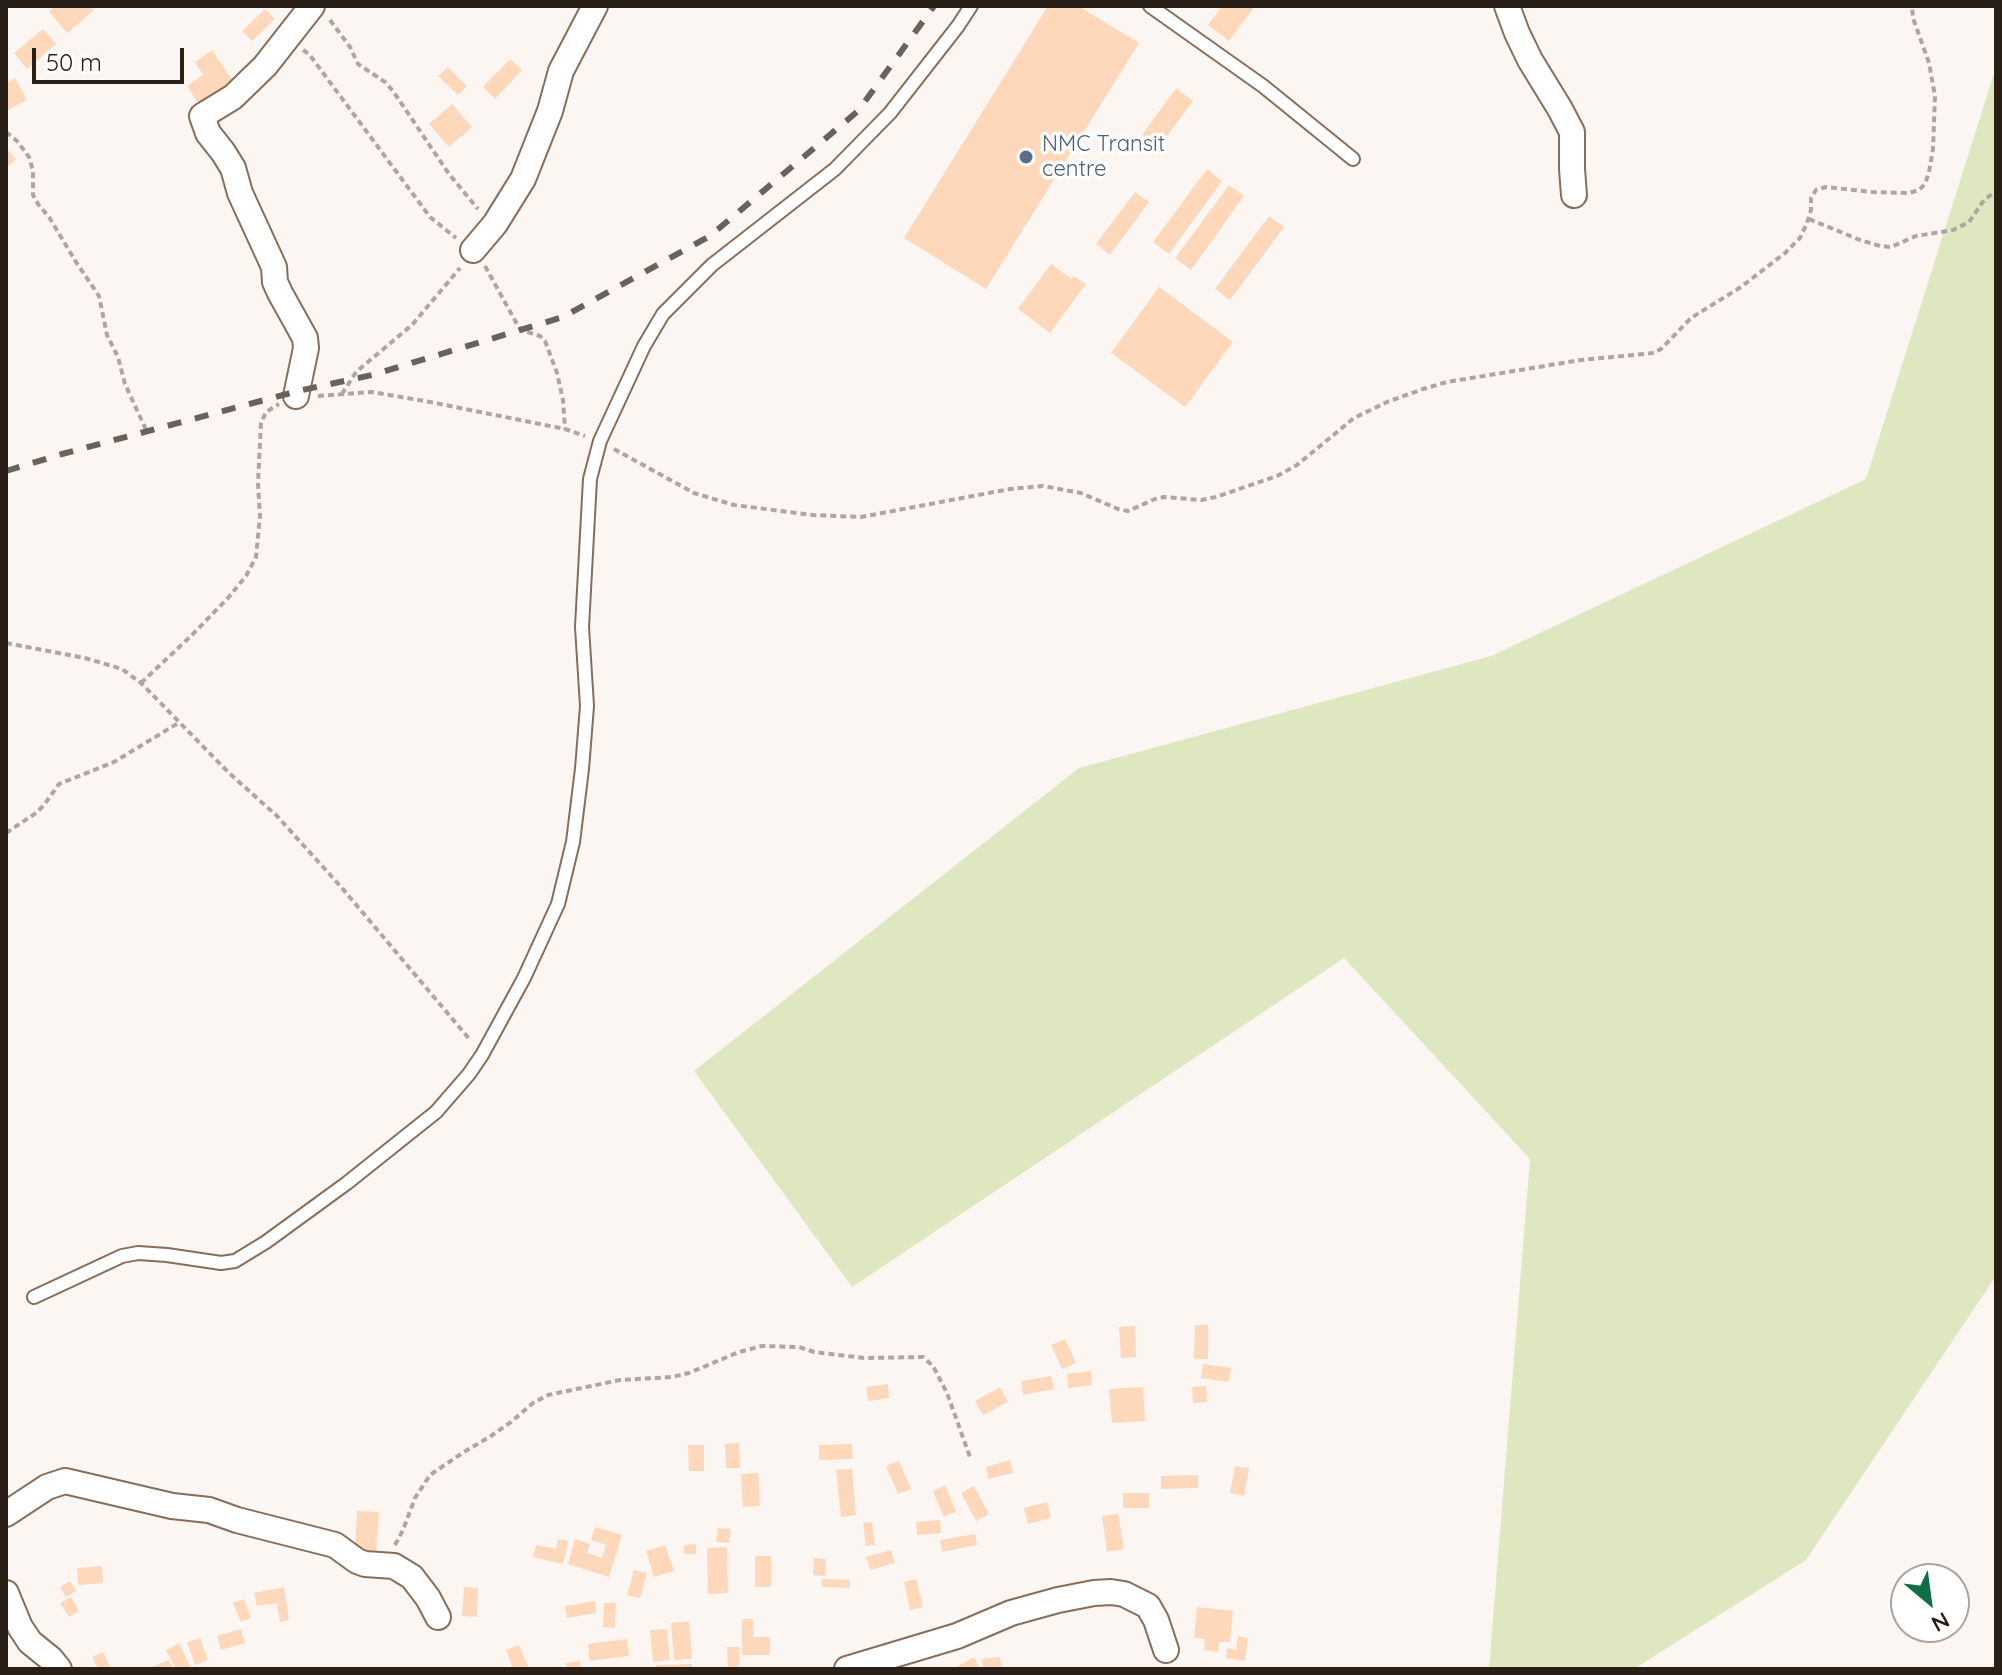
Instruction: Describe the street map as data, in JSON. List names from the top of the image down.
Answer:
{
  "places": ["NMC Transit centre"],
  "scale_bar": "50 m",
  "north": "bottom right"
}
